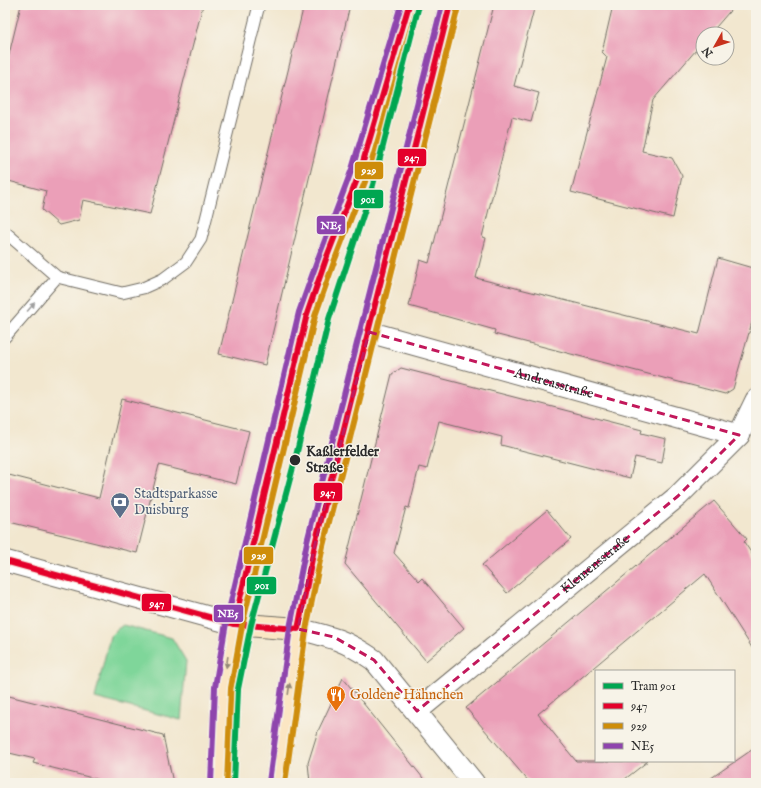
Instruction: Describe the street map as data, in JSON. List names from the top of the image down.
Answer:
{
  "streets": {
    "street": ["Andreasstraße", "Klemensstraße"]
  },
  "crossings": [
    ["Andreasstraße", "Klemensstraße"]
  ],
  "places": {
    "other": ["Kaßlerfelder Straße"],
    "bank": ["Stadtsparkasse Duisburg"],
    "restaurant": ["Goldene Hähnchen"]
  },
  "lines": [
    "tram line 901",
    "transit line 947",
    "transit line NE5",
    "transit line 929"
  ],
  "legend": [
    "Tram 901",
    "947",
    "929",
    "NE5"
  ],
  "north": "bottom left"
}
